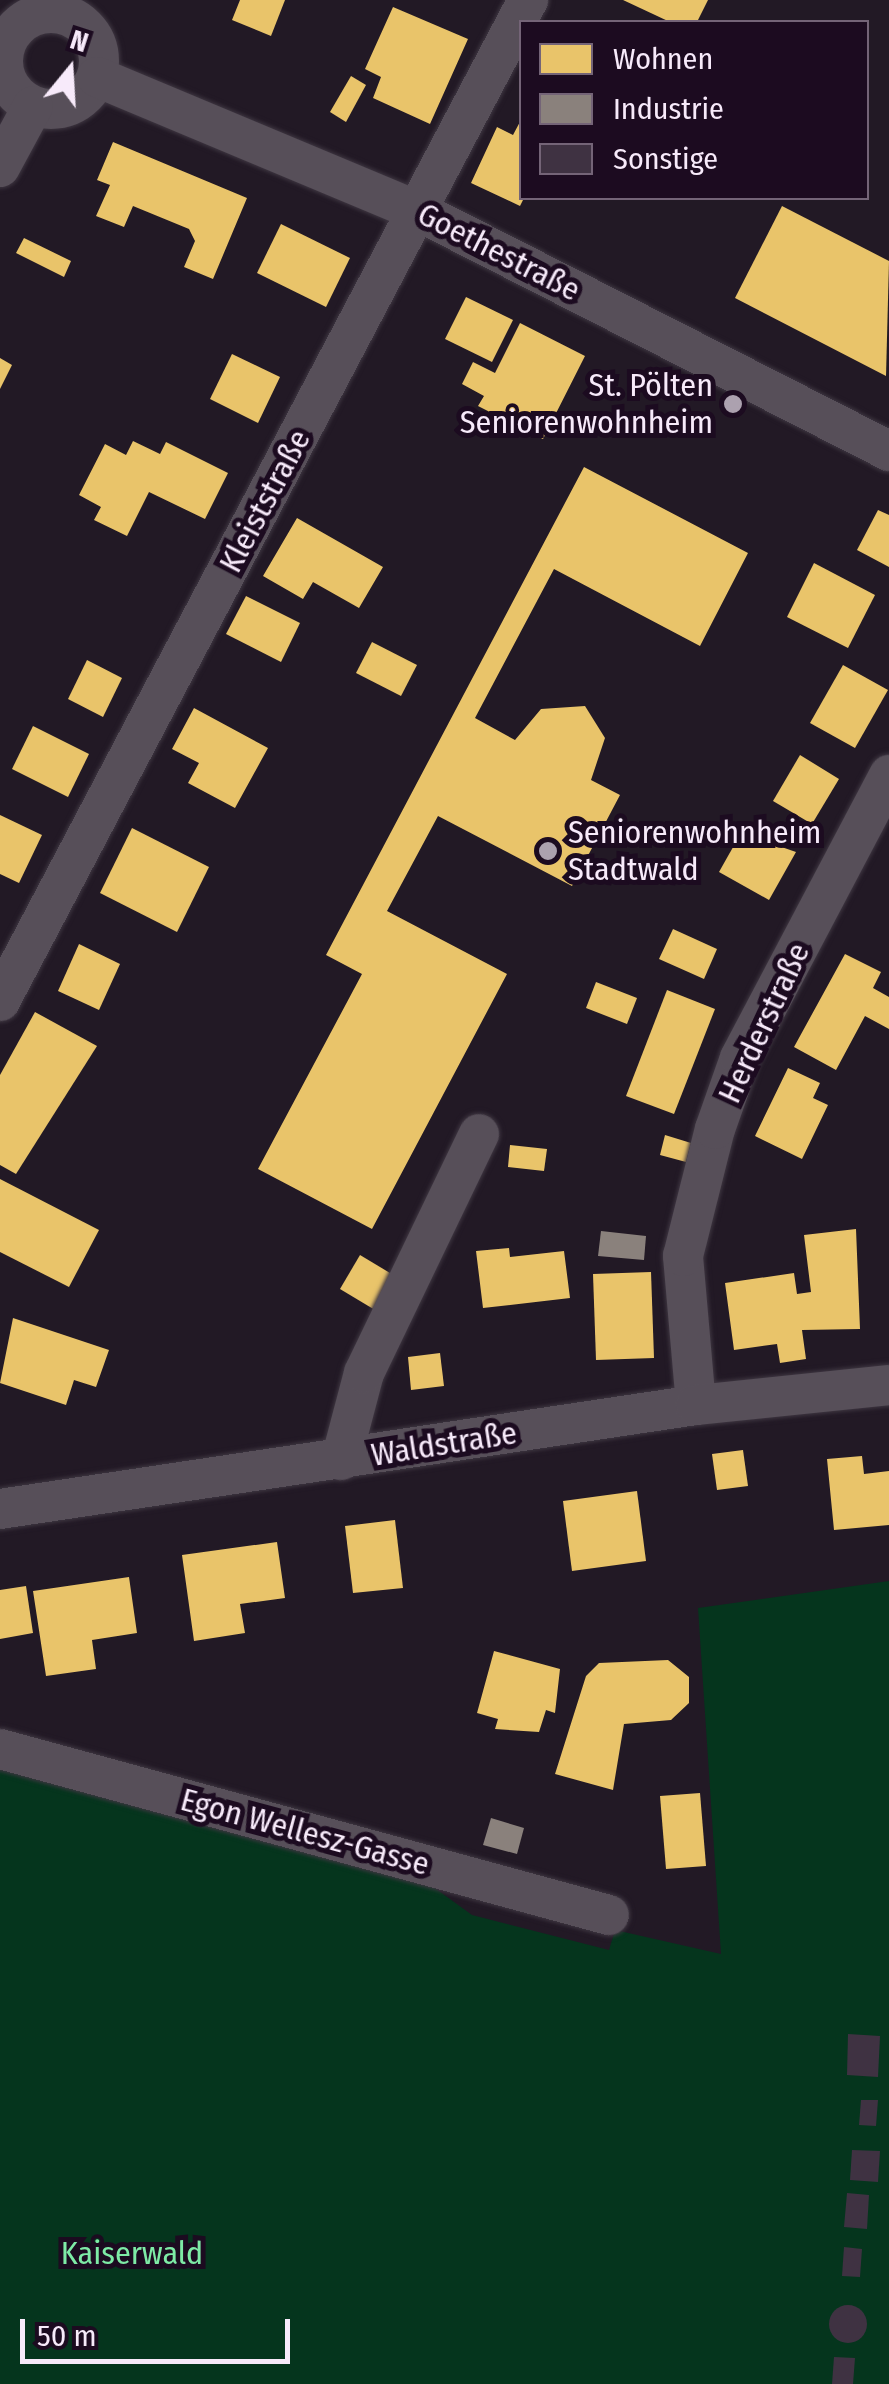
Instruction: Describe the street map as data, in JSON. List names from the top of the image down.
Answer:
{
  "streets": {
    "street": [
      "Goethestraße",
      "Kleiststraße",
      "Herderstraße",
      "Waldstraße",
      "Egon Wellesz-Gasse"
    ]
  },
  "crossings": [
    ["Goethestraße", "Kleiststraße"],
    ["Herderstraße", "Waldstraße"]
  ],
  "parks": ["Kaiserwald"],
  "places": ["St. Pölten Seniorenwohnheim", "Seniorenwohnheim Stadtwald"],
  "legend": ["Wohnen", "Industrie", "Sonstige"],
  "scale_bar": "50 m",
  "north": "top"
}
